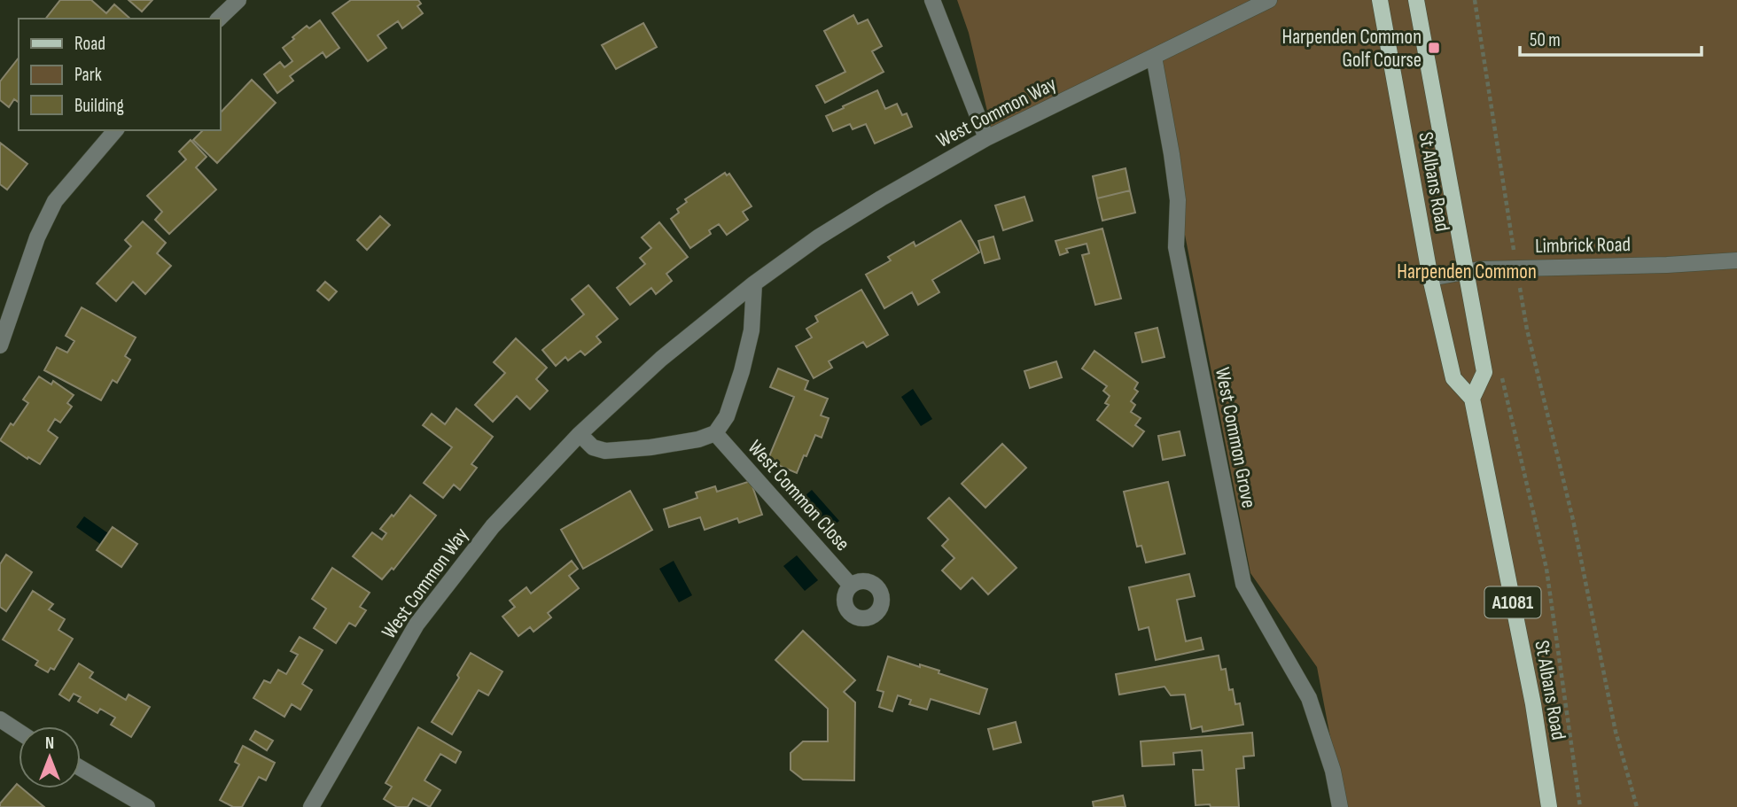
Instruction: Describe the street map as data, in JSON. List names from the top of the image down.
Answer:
{
  "streets": {
    "main road": ["St Albans Road", "A1081"],
    "street": [
      "West Common Way",
      "Limbrick Road",
      "West Common Grove",
      "West Common Close"
    ]
  },
  "crossings": [
    ["West Common Way", "West Common Grove"],
    ["St Albans Road", "Limbrick Road"]
  ],
  "parks": ["Harpenden Common"],
  "places": {
    "transit": ["Harpenden Common Golf Course"]
  },
  "legend": ["Road", "Park", "Building"],
  "scale_bar": "50 m",
  "north": "top"
}
